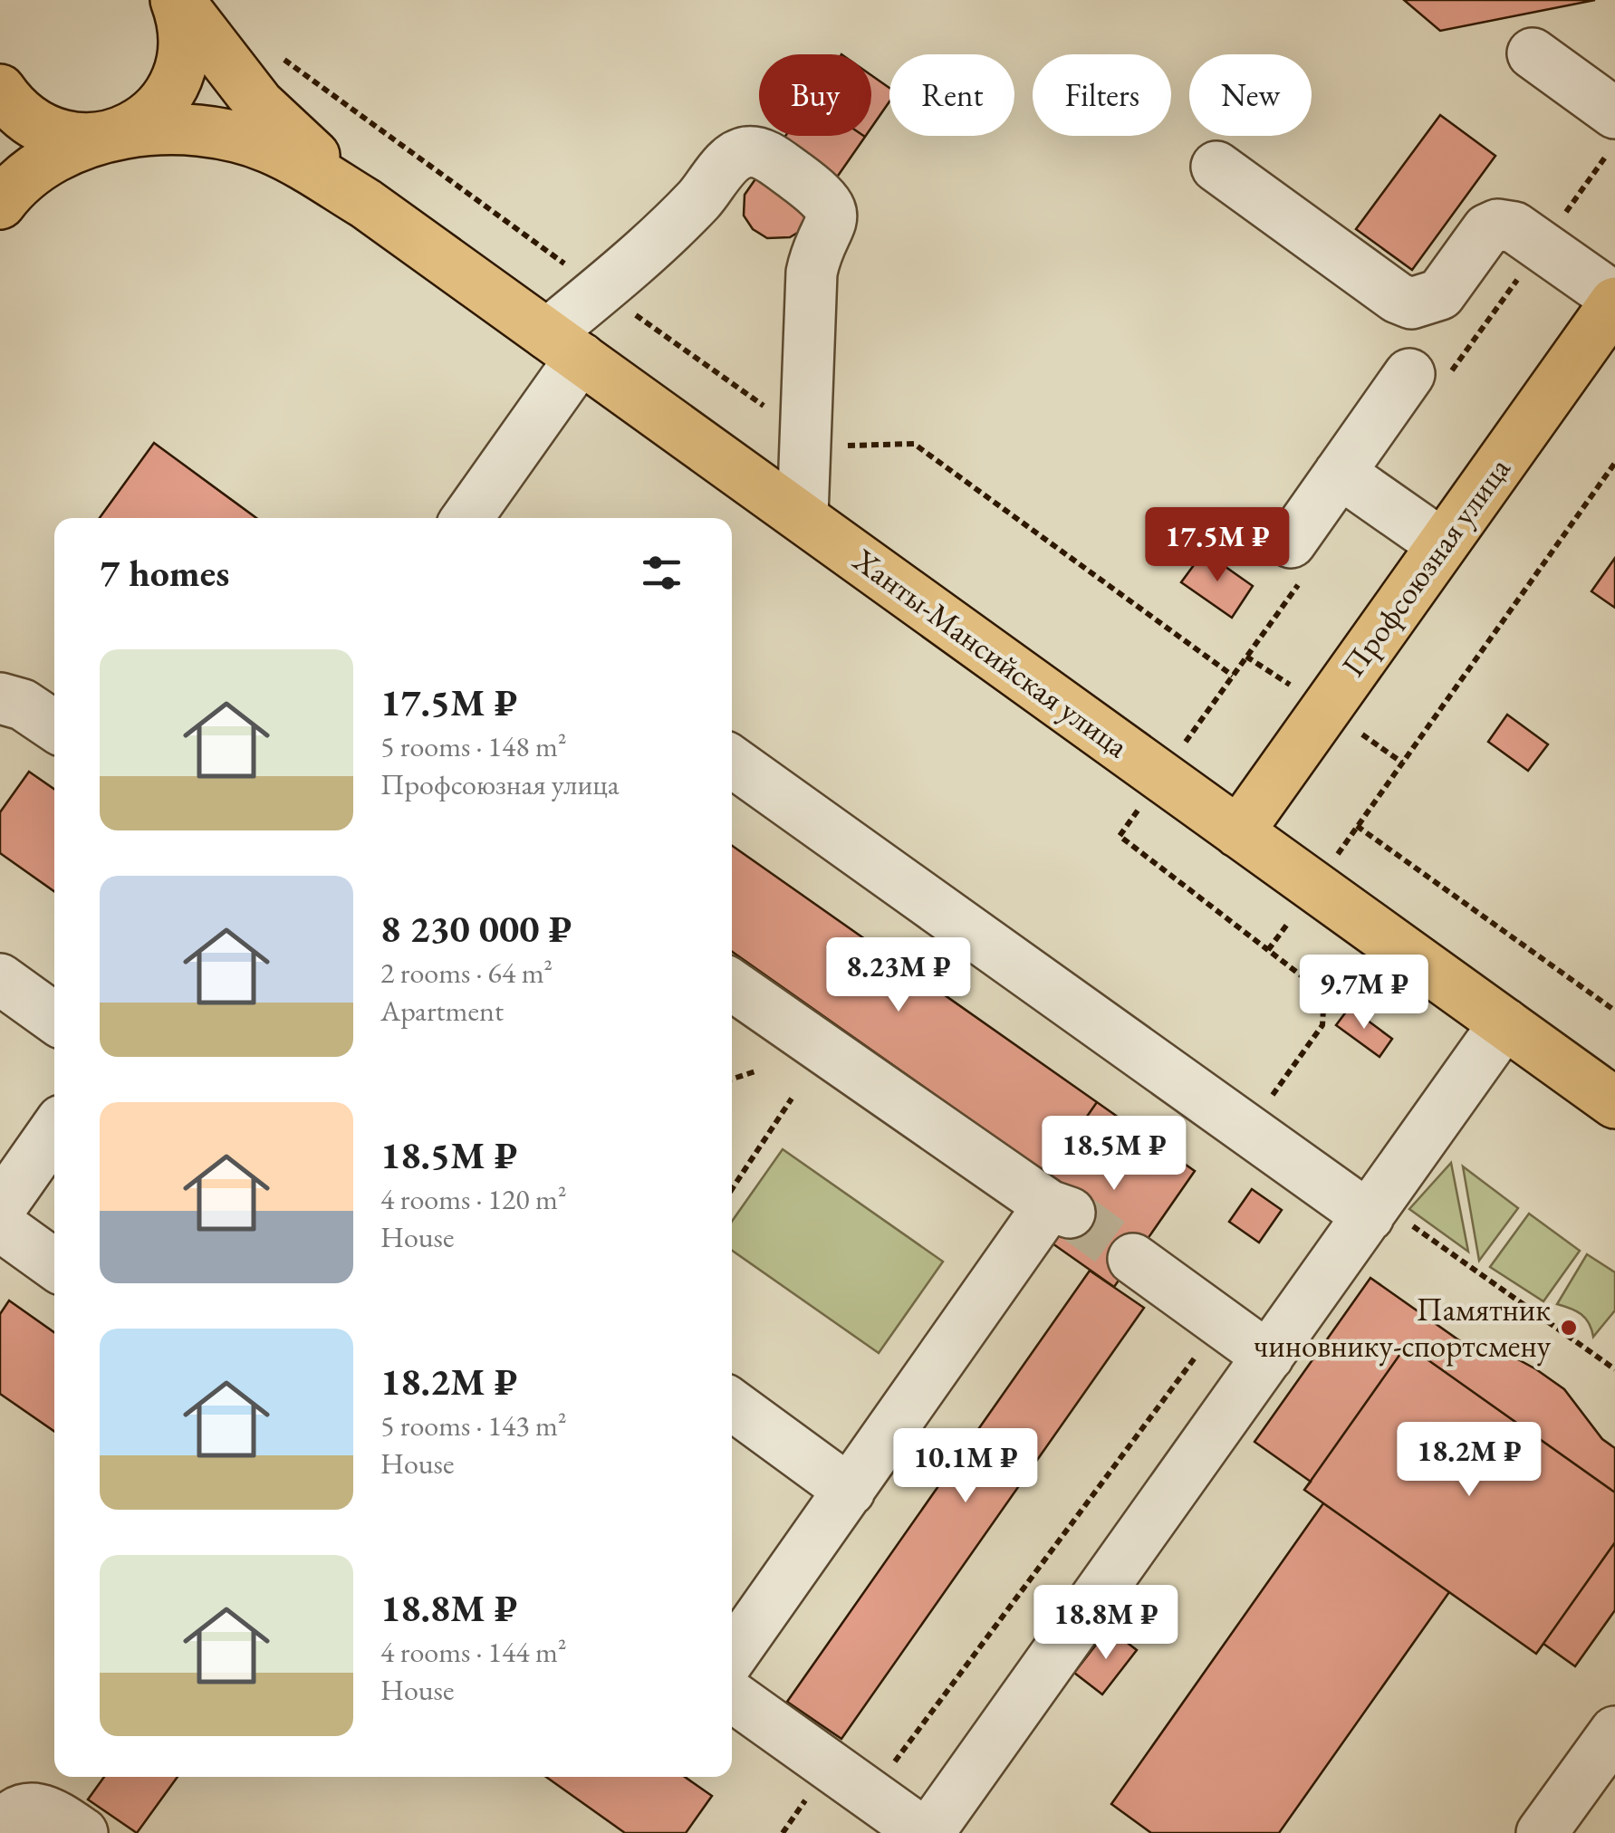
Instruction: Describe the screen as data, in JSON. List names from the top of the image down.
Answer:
{
  "streets": {
    "main road": ["Профсоюзная улица", "Ханты-Мансийская улица"]
  },
  "crossings": [
    ["Профсоюзная улица", "Ханты-Мансийская улица"]
  ],
  "places": ["Памятник чиновнику-спортсмену"],
  "page": {
    "chip": [
      "Buy",
      "Rent",
      "Filters",
      "New"
    ],
    "price": [
      "17.5M ₽",
      "8.23M ₽",
      "9.7M ₽",
      "18.5M ₽",
      "18.2M ₽",
      "10.1M ₽",
      "18.8M ₽"
    ],
    "heading": "7 homes",
    "list": [
      {
        "name": "17.5M ₽",
        "note": "5 rooms · 148 m² · Профсоюзная улица"
      },
      {
        "name": "8 230 000 ₽",
        "note": "2 rooms · 64 m² · Apartment"
      },
      {
        "name": "18.5M ₽",
        "note": "4 rooms · 120 m² · House"
      },
      {
        "name": "18.2M ₽",
        "note": "5 rooms · 143 m² · House"
      },
      {
        "name": "18.8M ₽",
        "note": "4 rooms · 144 m² · House"
      }
    ]
  }
}
